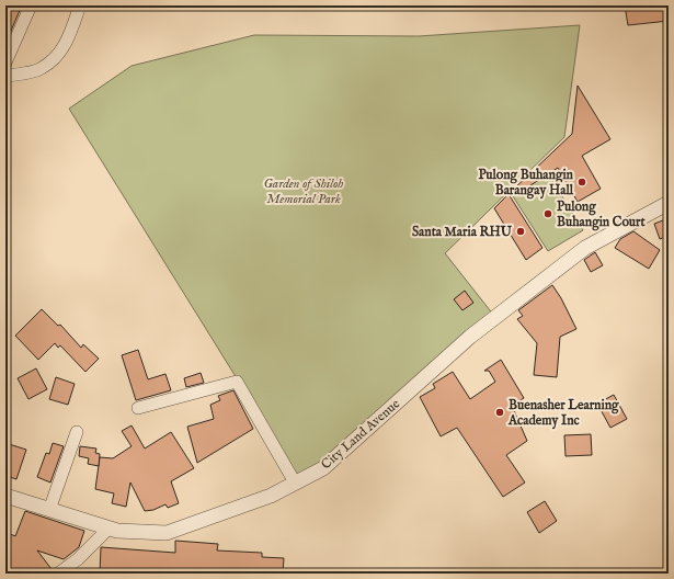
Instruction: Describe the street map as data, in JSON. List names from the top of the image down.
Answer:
{
  "streets": {
    "street": ["City Land Avenue"]
  },
  "parks": ["Garden of Shiloh Memorial Park"],
  "places": [
    "Pulong Buhangin Barangay Hall",
    "Pulong Buhangin Court",
    "Santa Maria RHU",
    "Buenasher Learning Academy Inc"
  ]
}
